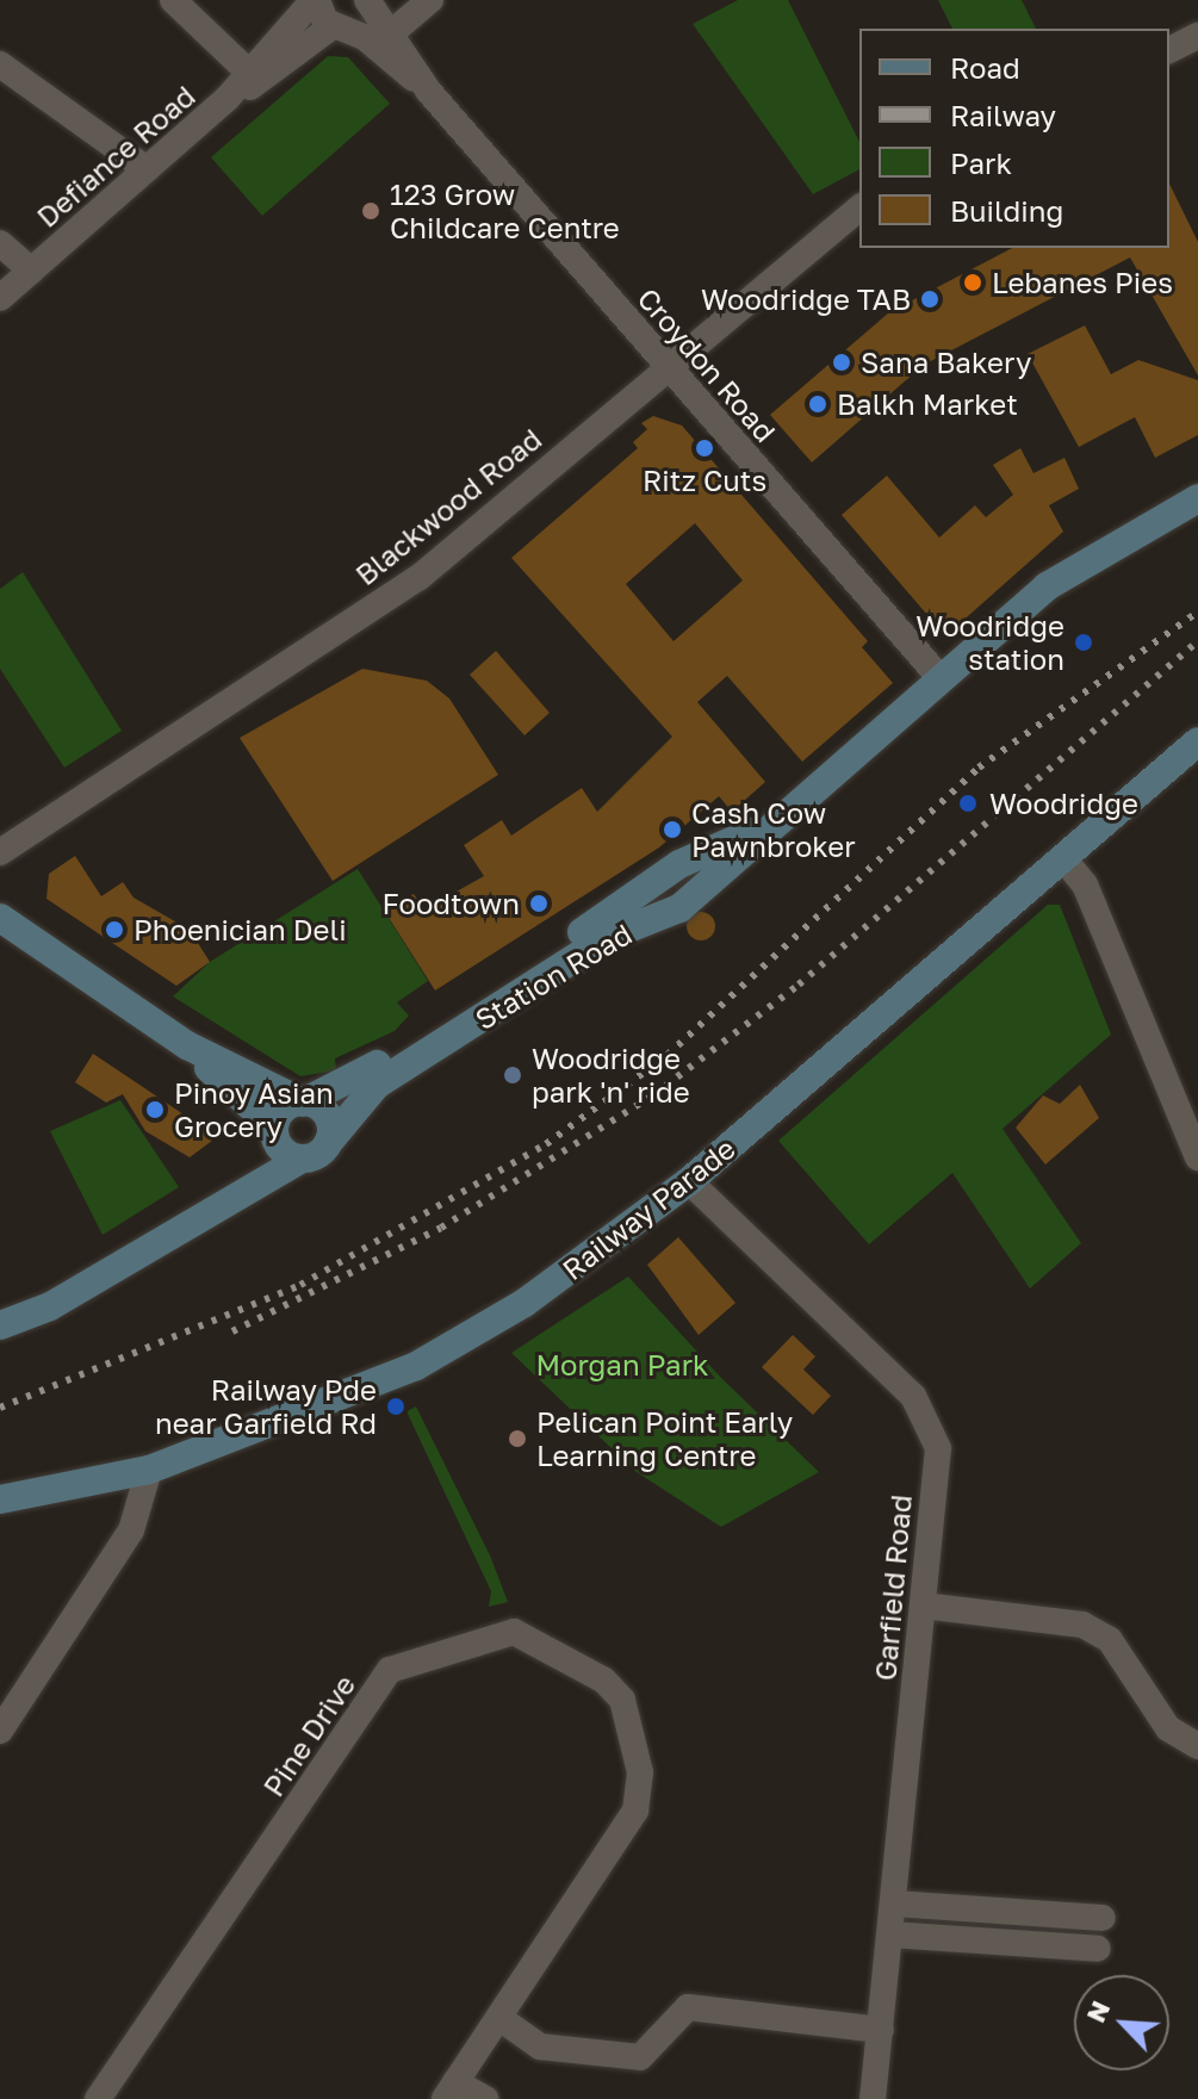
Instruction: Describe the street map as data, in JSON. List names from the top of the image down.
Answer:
{
  "streets": {
    "street": [
      "Defiance Road",
      "Croydon Road",
      "Blackwood Road",
      "Station Road",
      "Railway Parade",
      "Garfield Road",
      "Pine Drive"
    ]
  },
  "crossings": [
    ["Defiance Road", "Croydon Road"],
    ["Croydon Road", "Blackwood Road"],
    ["Croydon Road", "Station Road"],
    ["Railway Parade", "Garfield Road"]
  ],
  "parks": ["Morgan Park"],
  "places": [
    "123 Grow Childcare Centre",
    "Lebanes Pies",
    "Woodridge TAB",
    "Sana Bakery",
    "Balkh Market",
    "Ritz Cuts",
    "Woodridge station",
    "Woodridge",
    "Cash Cow Pawnbroker",
    "Foodtown",
    "Phoenician Deli",
    "Woodridge park 'n' ride",
    "Pinoy Asian Grocery",
    "Railway Pde near Garfield Rd",
    "Pelican Point Early Learning Centre"
  ],
  "legend": [
    "Road",
    "Railway",
    "Park",
    "Building"
  ],
  "north": "top left"
}
